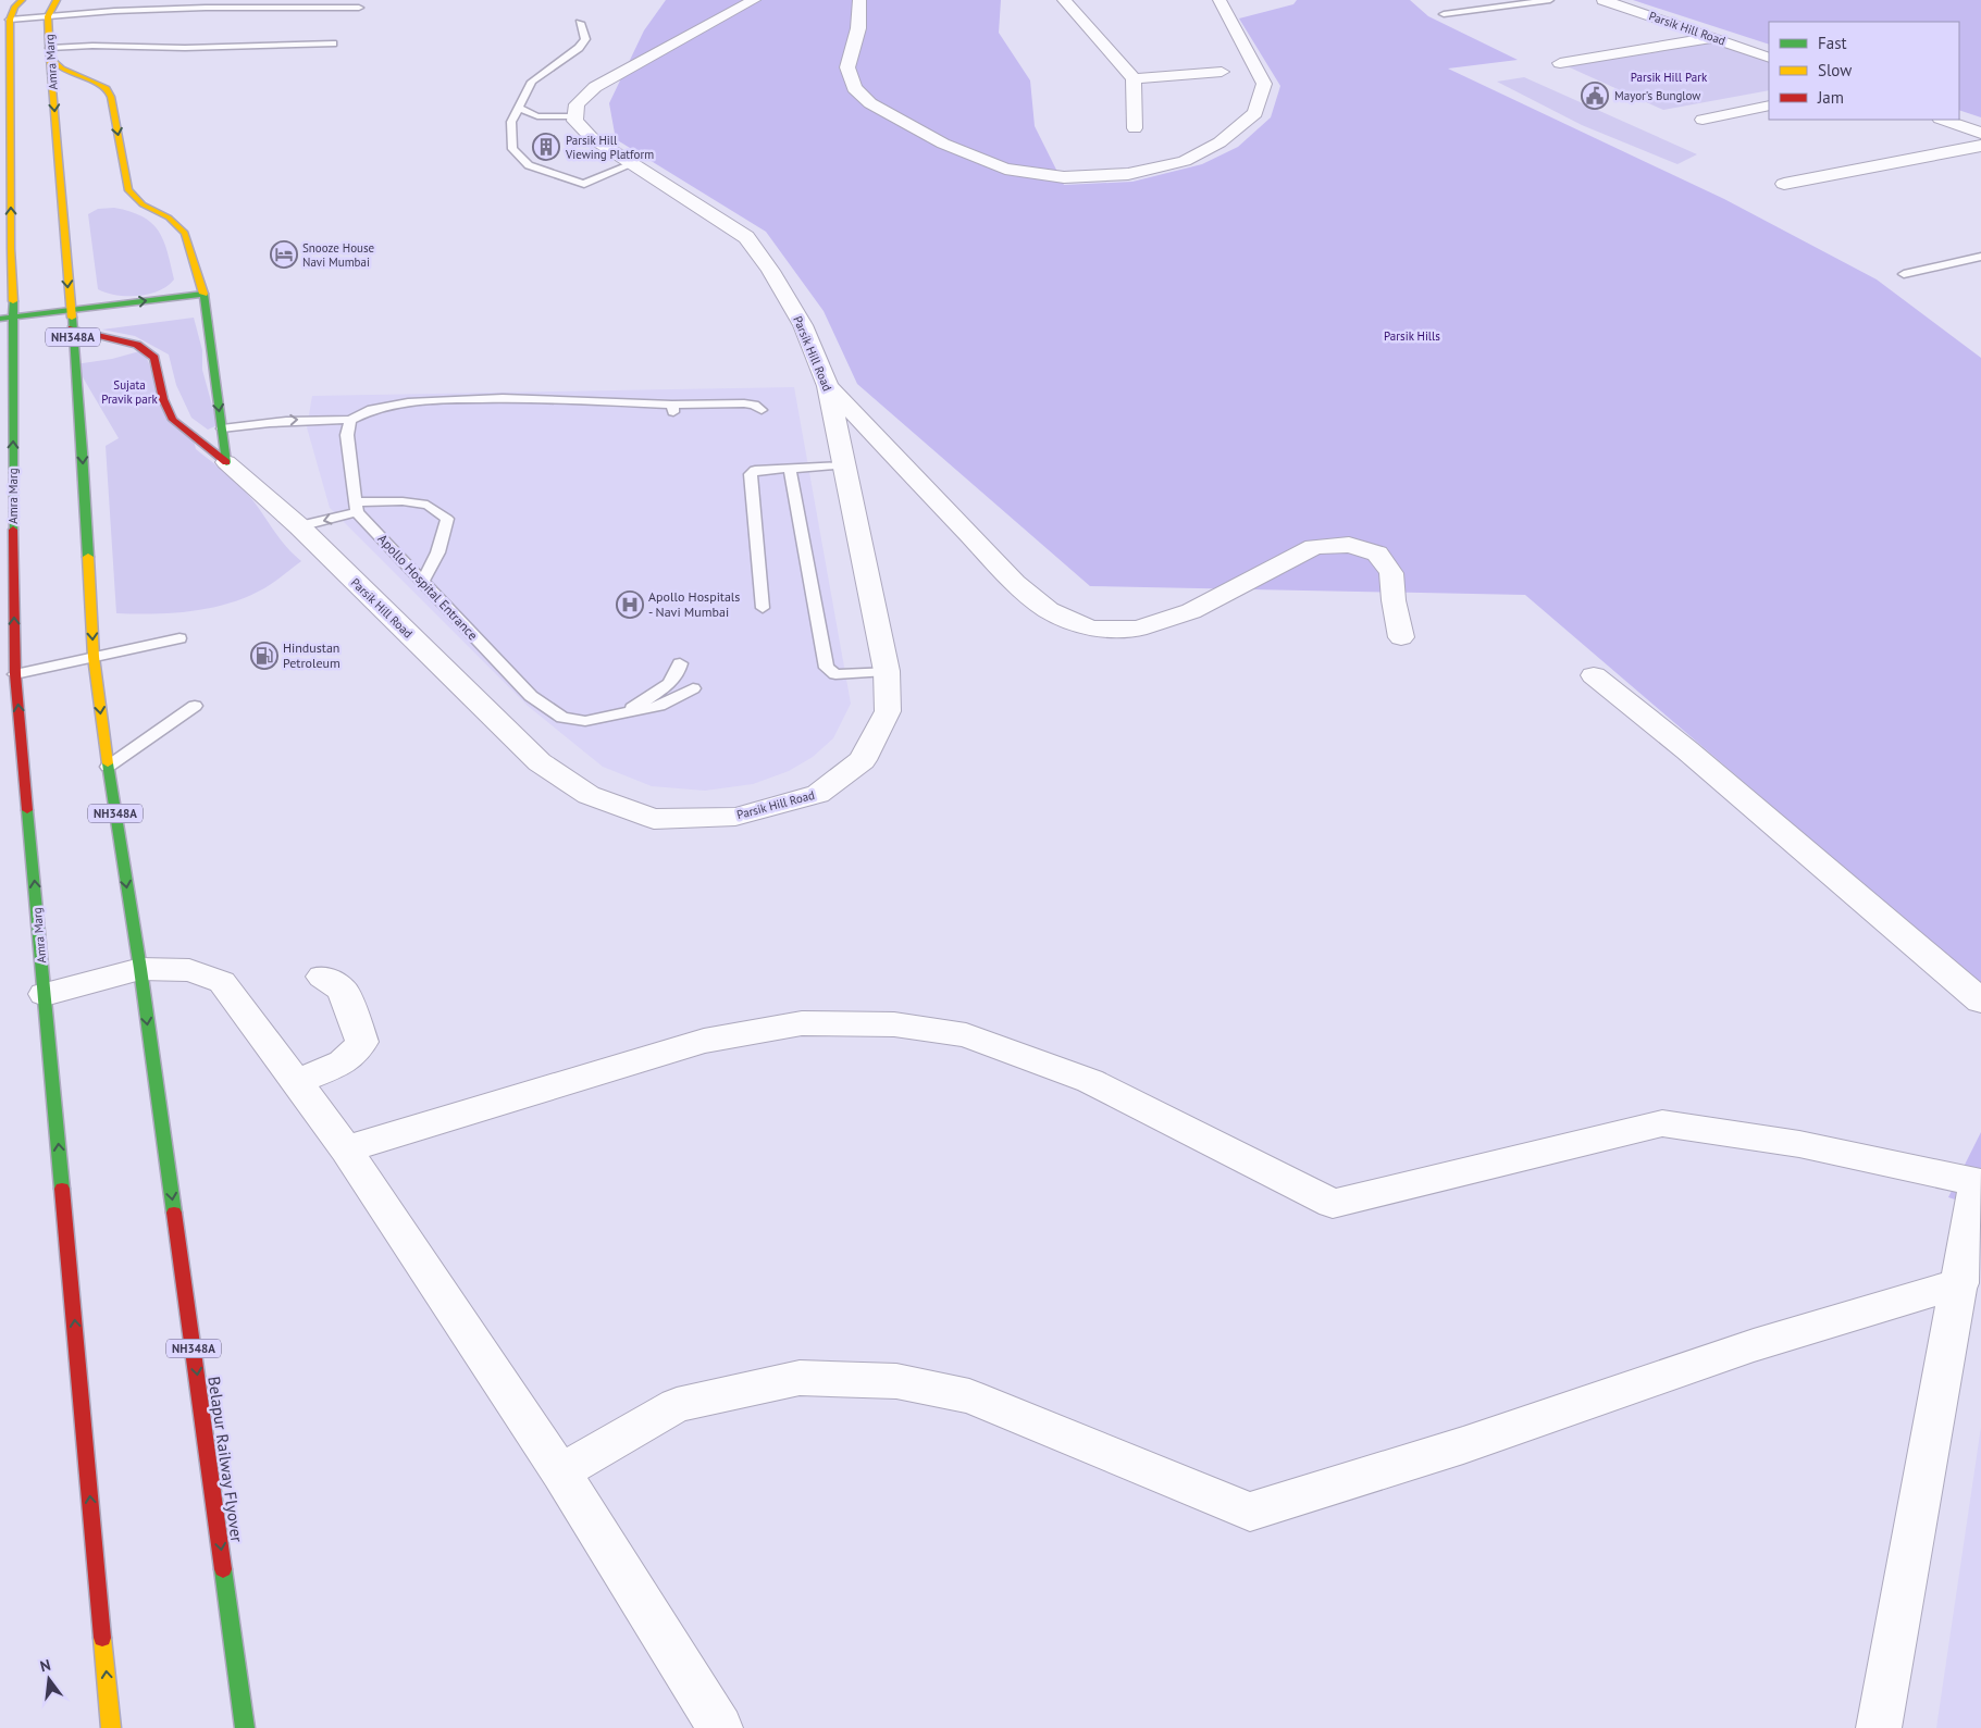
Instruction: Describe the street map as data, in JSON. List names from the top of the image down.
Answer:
{
  "streets": {
    "main road": ["Amra Marg", "NH348A", "Belapur Railway Flyover"],
    "street": ["Parsik Hill Road"],
    "lane": ["Apollo Hospital Entrance"]
  },
  "crossings": [
    ["Amra Marg", "Belapur Railway Flyover"]
  ],
  "parks": ["Parsik Hill Park", "Parsik Hills", "Sujata Pravik park"],
  "places": {
    "public building": ["Mayor's Bunglow"],
    "building": ["Parsik Hill Viewing Platform"],
    "hotel": ["Snooze House Navi Mumbai"],
    "hospital": ["Apollo Hospitals - Navi Mumbai"],
    "fuel station": ["Hindustan Petroleum"]
  },
  "legend": ["Fast", "Slow", "Jam"],
  "north": "top"
}
